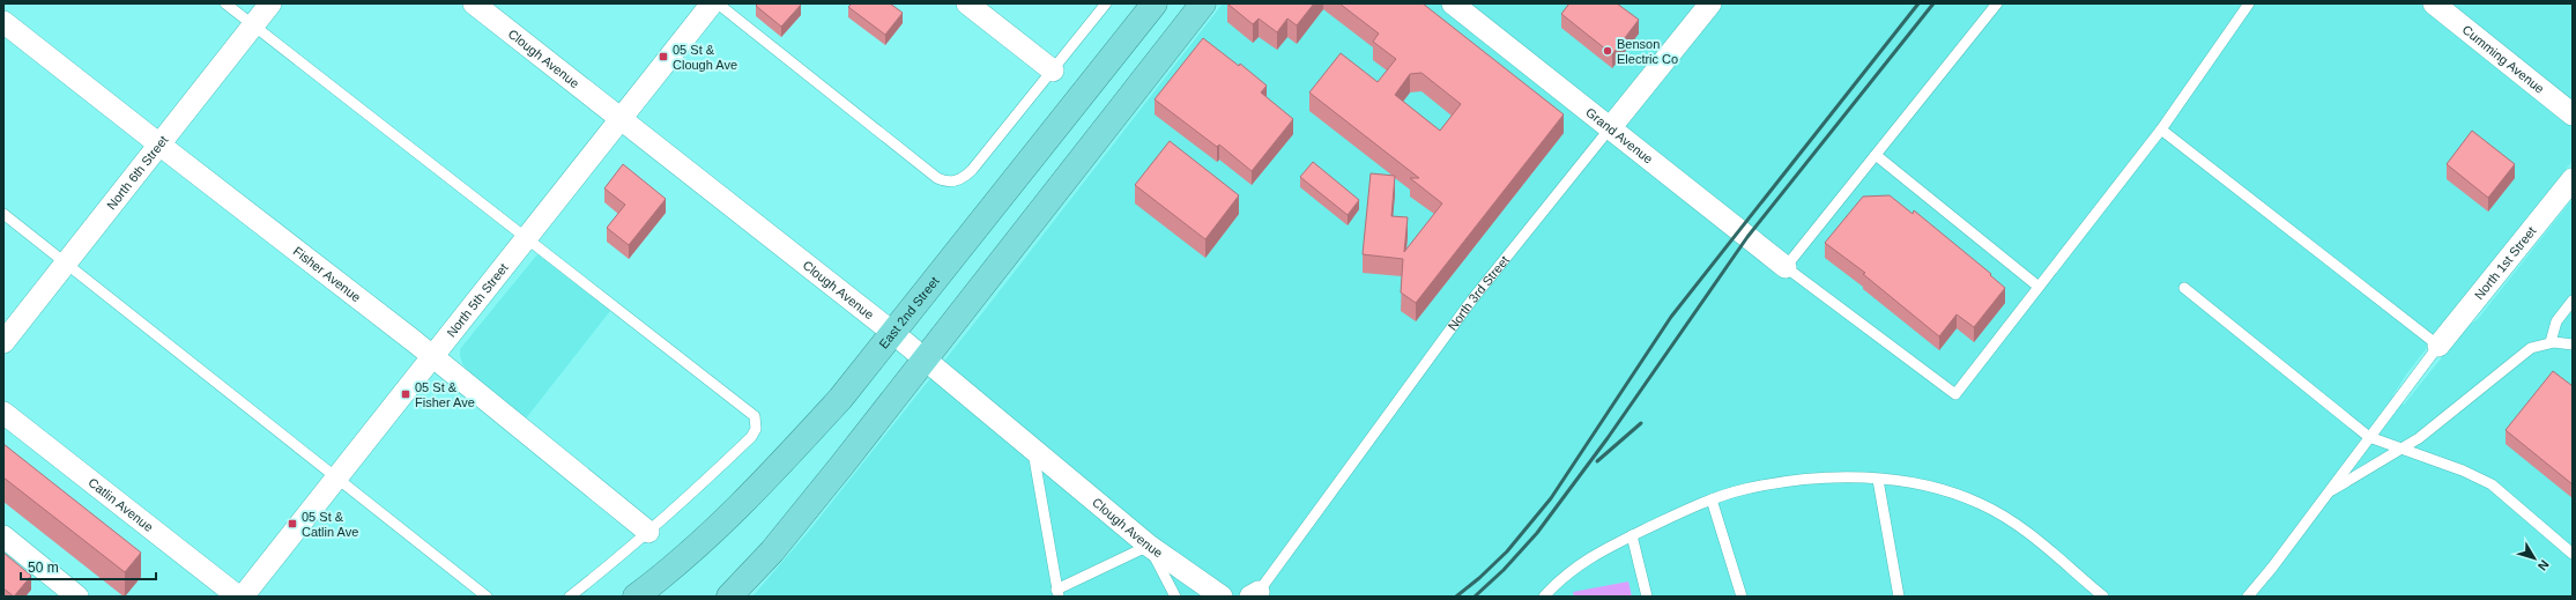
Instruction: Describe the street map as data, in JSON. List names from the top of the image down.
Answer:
{
  "streets": {
    "highway": ["East 2nd Street"],
    "street": [
      "Clough Avenue",
      "Cumming Avenue",
      "Grand Avenue",
      "North 6th Street",
      "North 1st Street",
      "Fisher Avenue",
      "North 3rd Street",
      "North 5th Street",
      "Catlin Avenue"
    ]
  },
  "crossings": [
    ["Clough Avenue", "North 5th Street"],
    ["Clough Avenue", "East 2nd Street"],
    ["Grand Avenue", "North 3rd Street"],
    ["North 6th Street", "Fisher Avenue"],
    ["Fisher Avenue", "North 5th Street"]
  ],
  "places": {
    "other": ["Benson Electric Co"],
    "transit": ["05 St & Clough Ave", "05 St & Fisher Ave", "05 St & Catlin Ave"]
  },
  "scale_bar": "50 m",
  "north": "bottom right"
}
